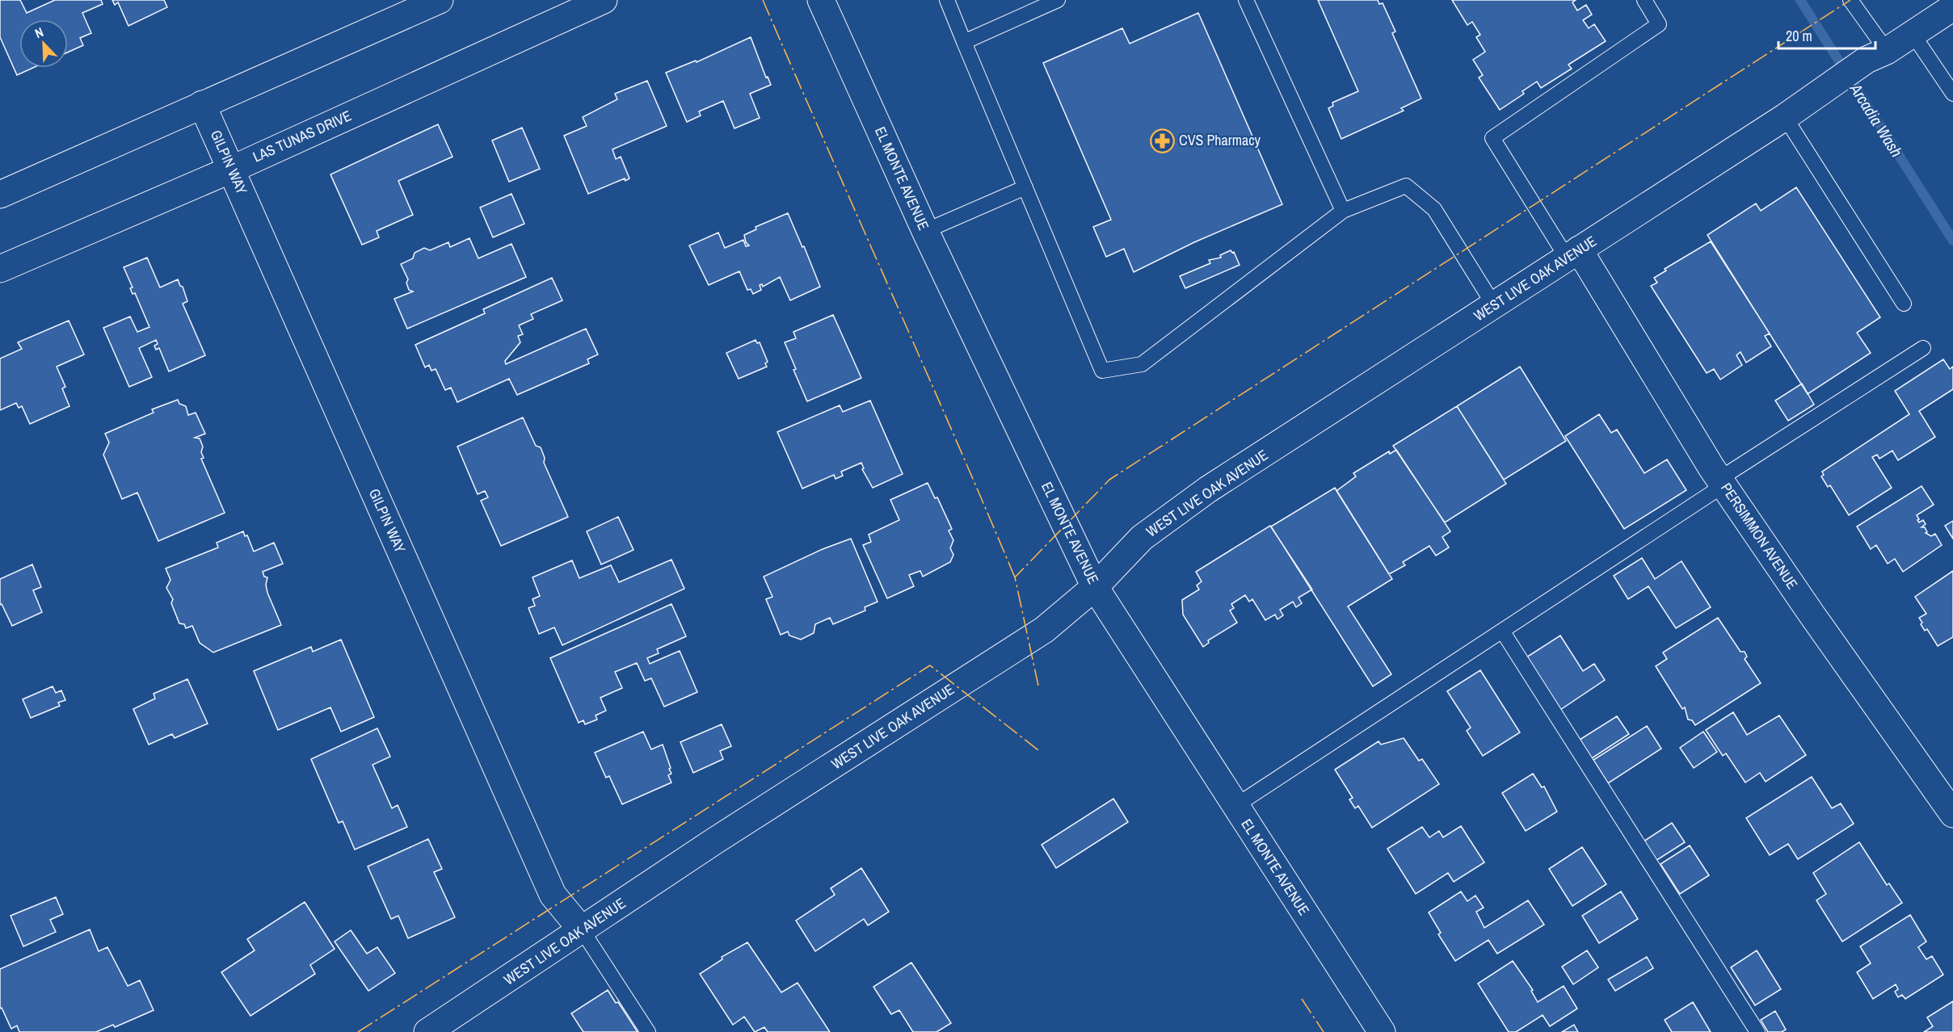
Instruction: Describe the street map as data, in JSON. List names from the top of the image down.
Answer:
{
  "streets": {
    "street": [
      "LAS TUNAS DRIVE",
      "GILPIN WAY",
      "EL MONTE AVENUE",
      "WEST LIVE OAK AVENUE",
      "PERSIMMON AVENUE"
    ]
  },
  "crossings": [
    ["LAS TUNAS DRIVE", "GILPIN WAY"],
    ["GILPIN WAY", "WEST LIVE OAK AVENUE"],
    ["EL MONTE AVENUE", "WEST LIVE OAK AVENUE"],
    ["WEST LIVE OAK AVENUE", "PERSIMMON AVENUE"]
  ],
  "water": ["Arcadia Wash"],
  "places": {
    "pharmacy": ["CVS Pharmacy"]
  },
  "scale_bar": "20 m",
  "north": "top left"
}
